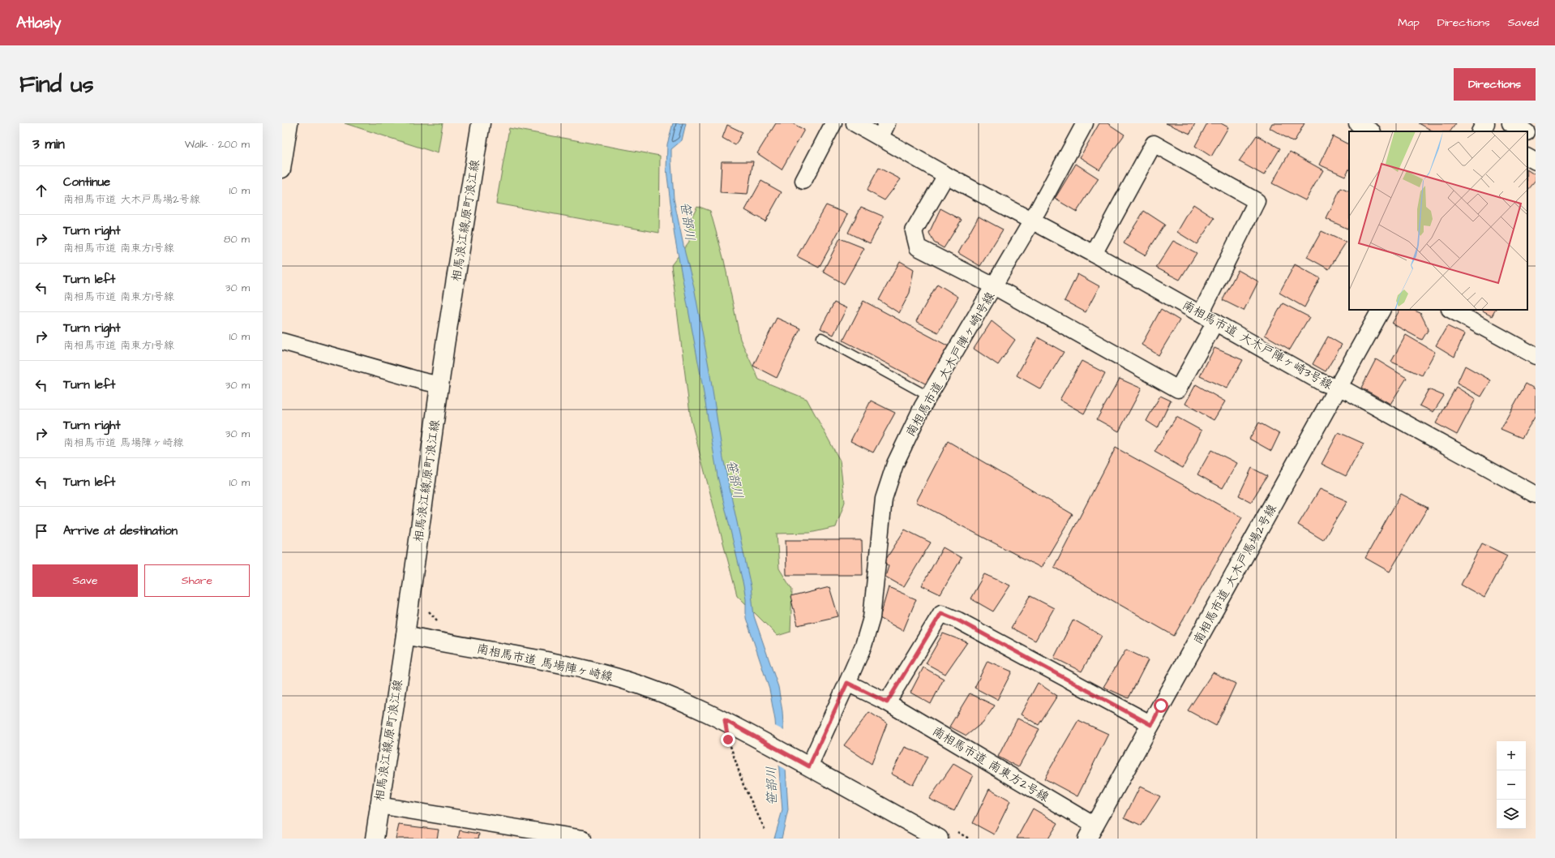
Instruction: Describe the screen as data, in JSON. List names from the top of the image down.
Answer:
{
  "streets": {
    "street": [
      "相馬浪江線;原町浪江線",
      "南相馬市道 大木戸陣ヶ崎3号線",
      "南相馬市道 大木戸陣ヶ崎1号線",
      "南相馬市道 大木戸馬場2号線",
      "南相馬市道 馬場陣ヶ崎線",
      "南相馬市道 南東方2号線"
    ]
  },
  "crossings": [
    ["相馬浪江線;原町浪江線", "南相馬市道 馬場陣ヶ崎線"],
    ["南相馬市道 大木戸陣ヶ崎3号線", "南相馬市道 大木戸陣ヶ崎1号線"],
    ["南相馬市道 大木戸陣ヶ崎3号線", "南相馬市道 大木戸馬場2号線"],
    ["南相馬市道 大木戸陣ヶ崎1号線", "南相馬市道 馬場陣ヶ崎線"],
    ["南相馬市道 大木戸陣ヶ崎1号線", "南相馬市道 南東方2号線"],
    ["南相馬市道 大木戸馬場2号線", "南相馬市道 南東方2号線"]
  ],
  "water": ["笹部川"],
  "page": {
    "header": "Atlasly",
    "nav": ["Map", "Directions", "Saved"],
    "buttons": [
      "Directions",
      ["Save", "Share"]
    ],
    "title": "Find us",
    "heading": ["3 min", "Walk · 200 m"],
    "list": [
      ["Continue", "南相馬市道 大木戸馬場2号線", "10 m"],
      ["Turn right", "南相馬市道 南東方1号線", "80 m"],
      ["Turn left", "南相馬市道 南東方1号線", "30 m"],
      ["Turn right", "南相馬市道 南東方1号線", "10 m"],
      ["Turn left", "30 m"],
      ["Turn right", "南相馬市道 馬場陣ヶ崎線", "30 m"],
      ["Turn left", "10 m"],
      "Arrive at destination"
    ],
    "map_buttons": ["+", "−"]
  }
}
